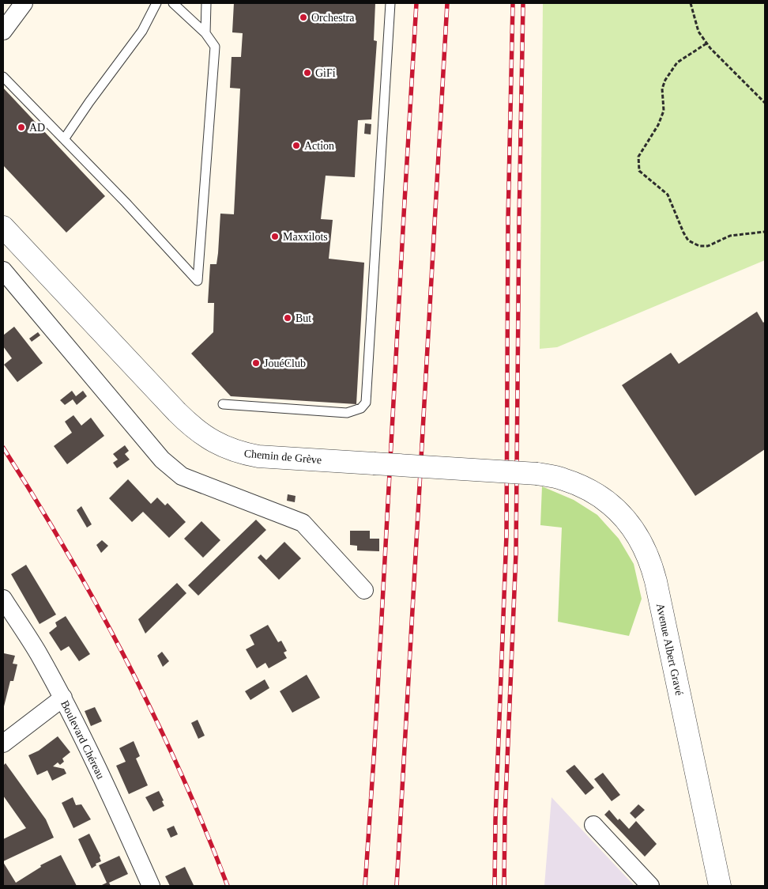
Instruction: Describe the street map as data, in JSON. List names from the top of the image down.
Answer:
{
  "streets": {
    "street": ["Chemin de Grève", "Avenue Albert Gravé", "Boulevard Chéreau"]
  },
  "crossings": [
    ["Chemin de Grève", "Avenue Albert Gravé"]
  ],
  "places": [
    "Orchestra",
    "GiFi",
    "AD",
    "Action",
    "Maxxilots",
    "But",
    "JouéClub"
  ]
}
